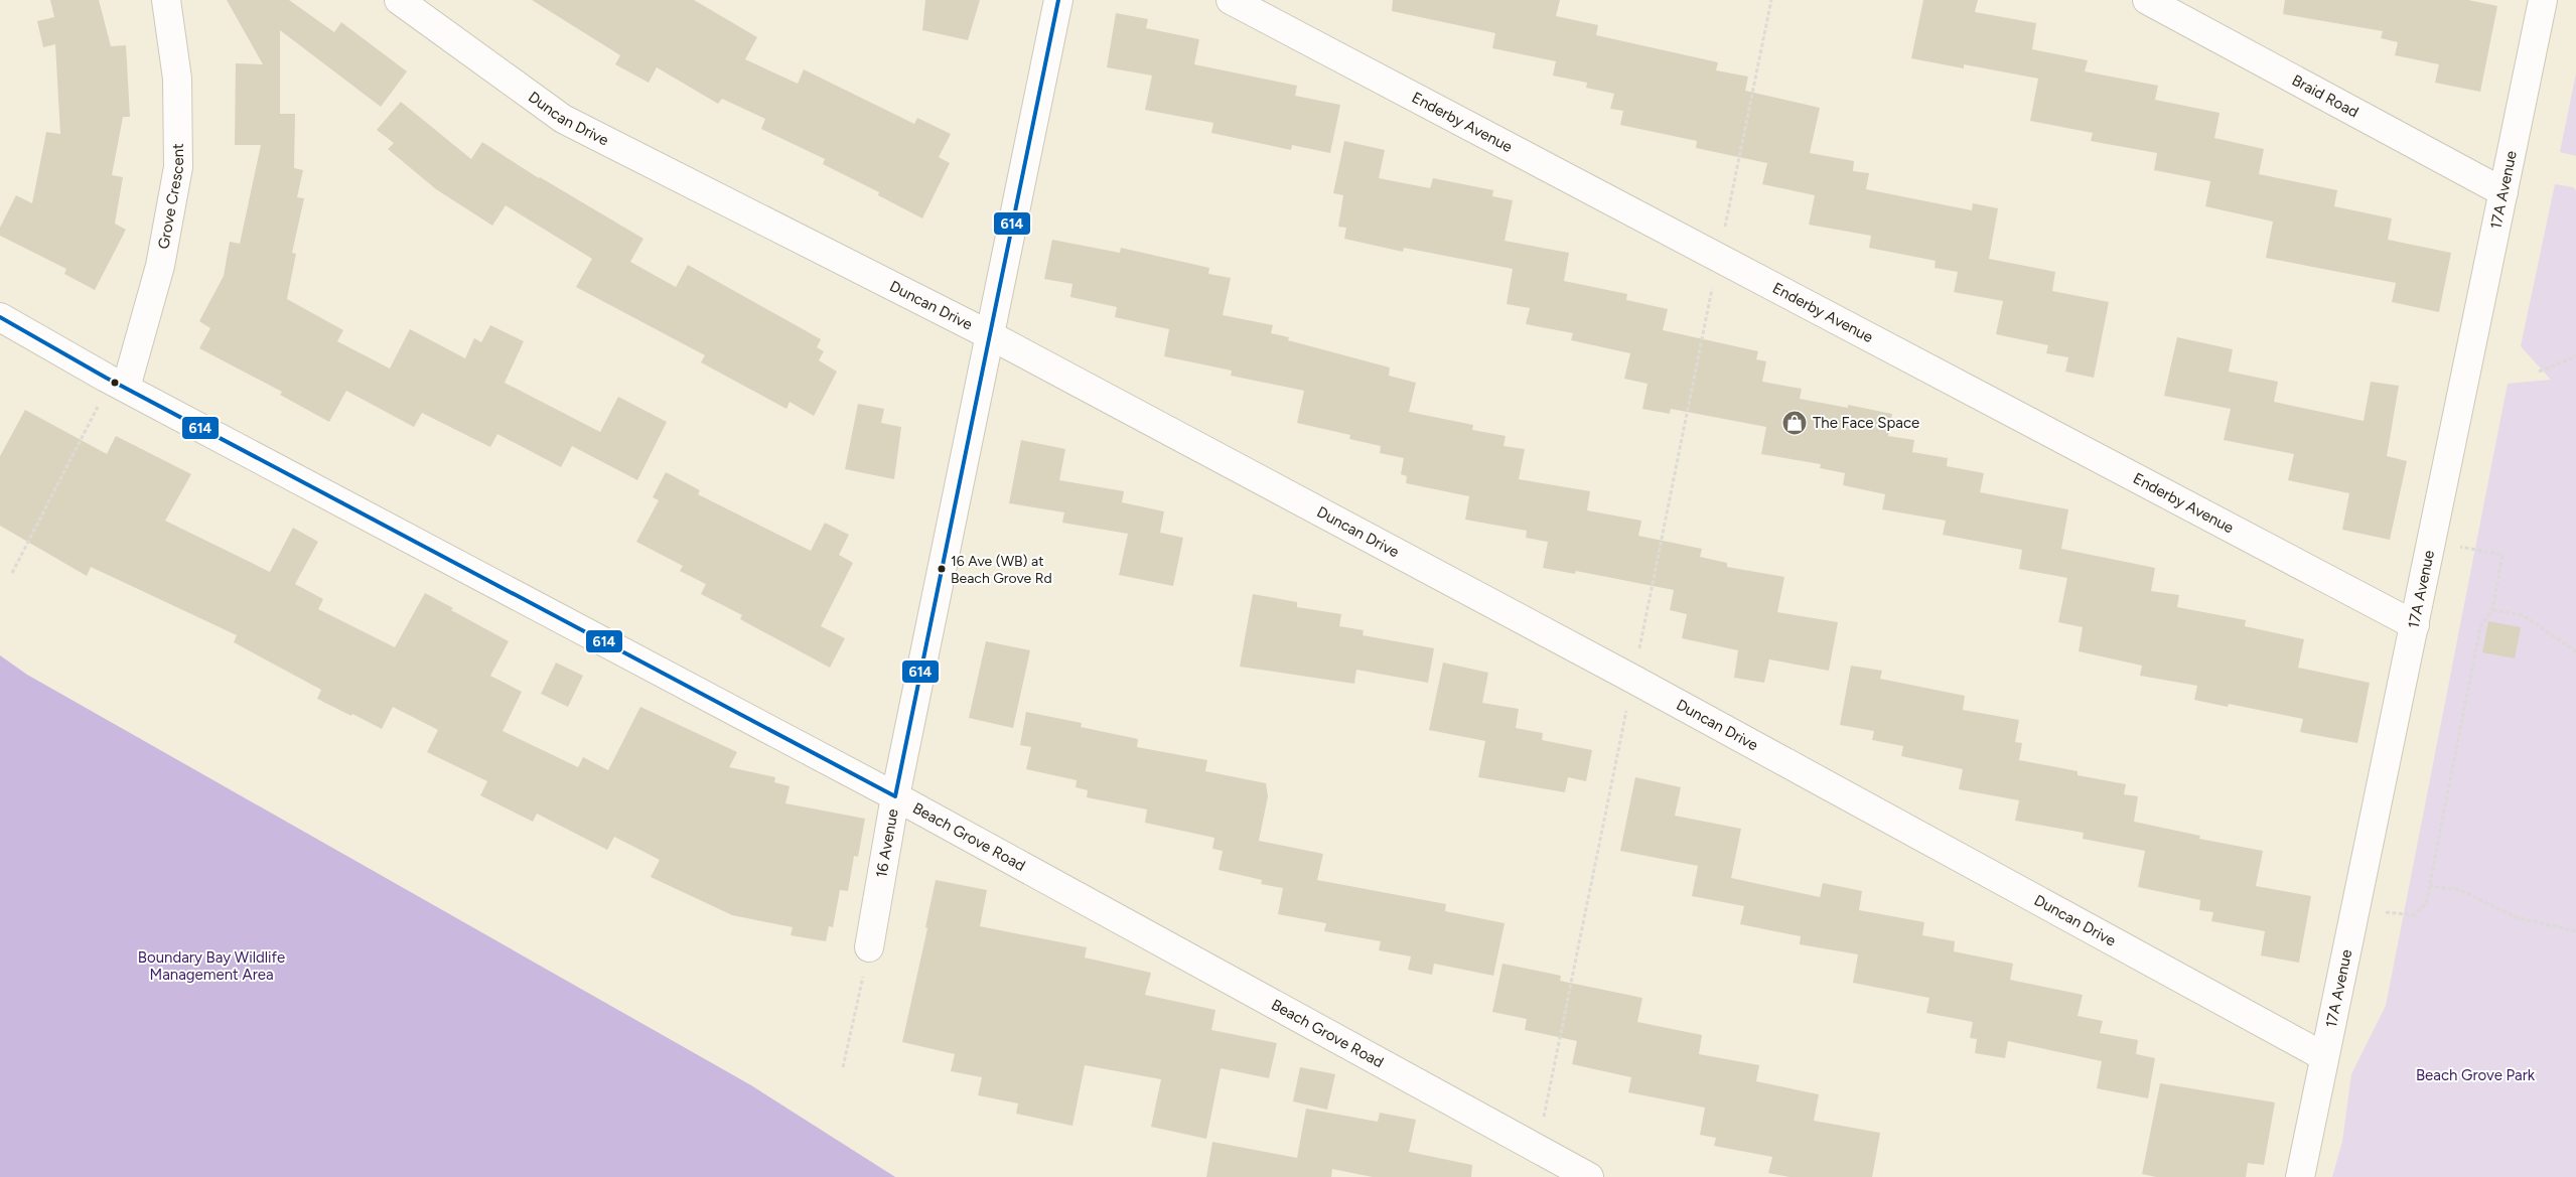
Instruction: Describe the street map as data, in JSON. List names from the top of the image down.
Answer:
{
  "streets": {
    "street": [
      "Braid Road",
      "Duncan Drive",
      "Enderby Avenue",
      "17A Avenue",
      "Grove Crescent",
      "Beach Grove Road",
      "16 Avenue"
    ]
  },
  "crossings": [
    ["Braid Road", "17A Avenue"],
    ["Duncan Drive", "17A Avenue"],
    ["Duncan Drive", "16 Avenue"],
    ["Enderby Avenue", "17A Avenue"],
    ["Grove Crescent", "Beach Grove Road"],
    ["Beach Grove Road", "16 Avenue"]
  ],
  "parks": ["Boundary Bay Wildlife Management Area", "Beach Grove Park"],
  "places": {
    "shop": ["The Face Space"],
    "other": ["16 Ave (WB) at Beach Grove Rd"]
  },
  "lines": ["transit line 614"]
}
